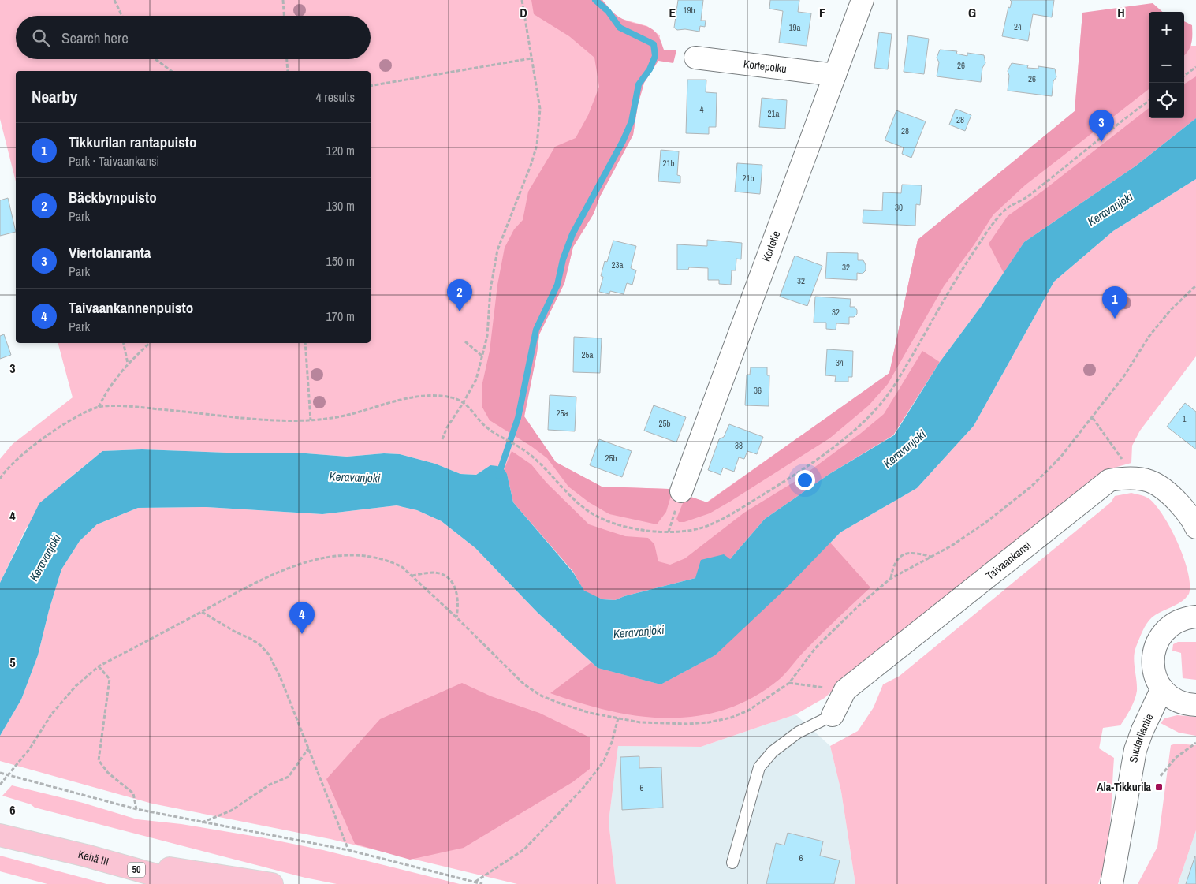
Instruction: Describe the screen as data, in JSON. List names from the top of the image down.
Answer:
{
  "streets": {
    "highway": ["Kehä III", "50"],
    "street": [
      "Kortepolku",
      "Kortetie",
      "Taivaankansi",
      "Suutarilantie"
    ]
  },
  "crossings": [
    ["Kortepolku", "Kortetie"]
  ],
  "water": ["Keravanjoki"],
  "places": {
    "transit": ["Ala-Tikkurila"]
  },
  "house_numbers": [
    "19b",
    "24",
    "19a",
    "26",
    "26",
    "4",
    "21a",
    "28",
    "28",
    "21b",
    "21b",
    "30",
    "23a",
    "32",
    "32",
    "32",
    "25a",
    "34",
    "36",
    "25a",
    "1",
    "25b",
    "38",
    "25b",
    "6",
    "6"
  ],
  "page": {
    "map_buttons": ["+", "−"],
    "search": "Search here",
    "heading": ["Nearby", "4 results"],
    "pins": [
      "3",
      "2",
      "1",
      "4"
    ],
    "list": [
      {
        "mark": "1",
        "name": "Tikkurilan rantapuisto",
        "note": "Park · Taivaankansi",
        "value": "120 m"
      },
      {
        "mark": "2",
        "name": "Bäckbynpuisto",
        "note": "Park",
        "value": "130 m"
      },
      {
        "mark": "3",
        "name": "Viertolanranta",
        "note": "Park",
        "value": "150 m"
      },
      {
        "mark": "4",
        "name": "Taivaankannenpuisto",
        "note": "Park",
        "value": "170 m"
      }
    ]
  },
  "grid": {
    "columns": [
      "D",
      "E",
      "F",
      "G",
      "H"
    ],
    "rows": [
      "3",
      "4",
      "5",
      "6"
    ]
  }
}
